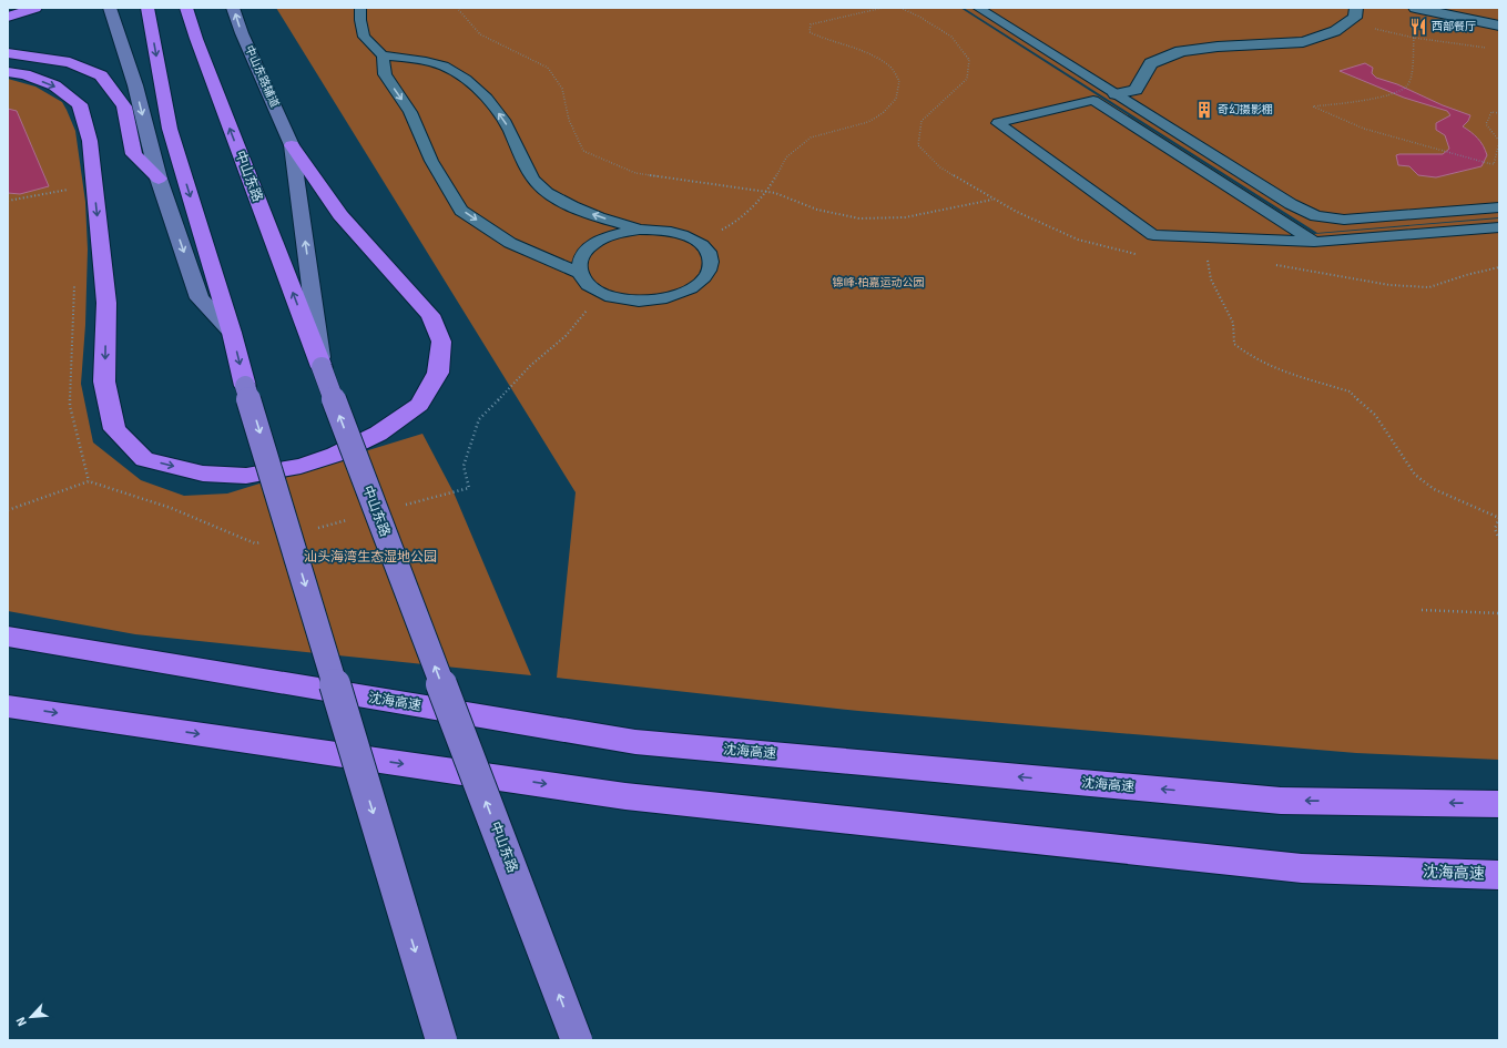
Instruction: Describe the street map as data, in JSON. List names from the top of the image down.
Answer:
{
  "streets": {
    "highway": ["中山东路", "沈海高速"],
    "street": ["中山东路辅道"]
  },
  "crossings": [
    ["中山东路辅道", "中山东路"]
  ],
  "parks": ["锦峰·柏嘉运动公园", "汕头海湾生态湿地公园"],
  "places": {
    "restaurant": ["西部餐厅"],
    "building": ["奇幻摄影棚"]
  },
  "north": "bottom left"
}
